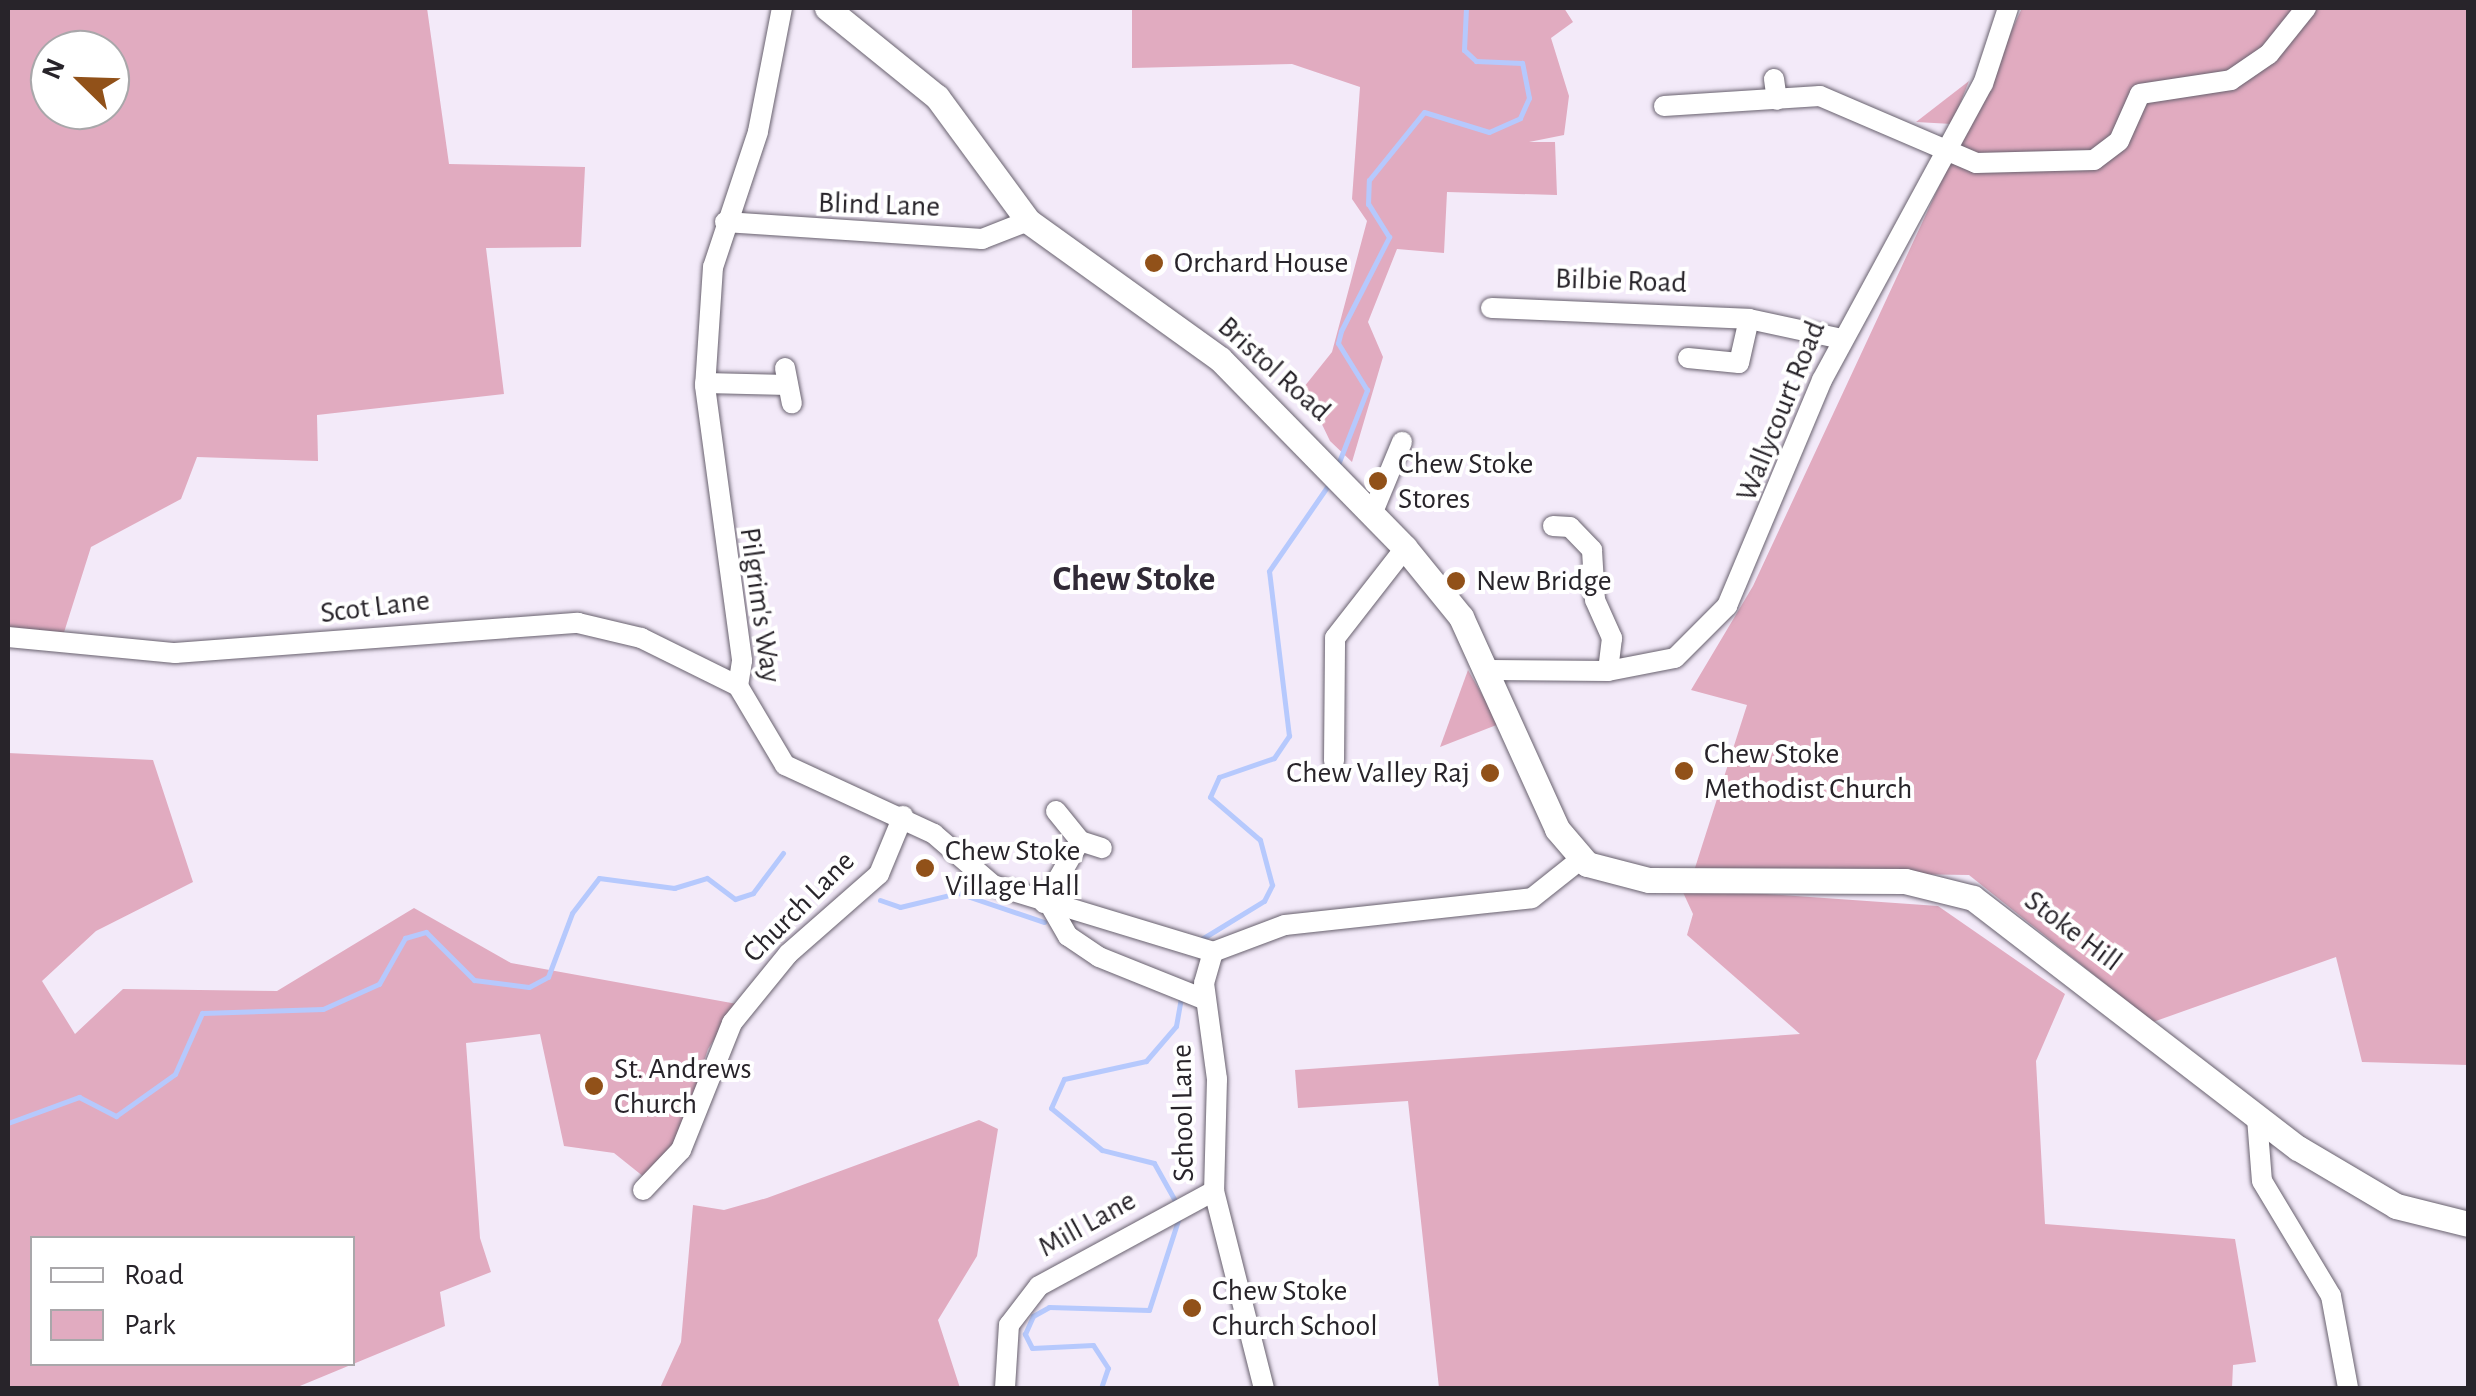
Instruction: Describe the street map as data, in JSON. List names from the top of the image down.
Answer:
{
  "streets": {
    "main road": ["Bristol Road", "Stoke Hill"],
    "street": [
      "Blind Lane",
      "Bilbie Road",
      "Wallycourt Road",
      "Pilgrim's Way",
      "Scot Lane",
      "Church Lane",
      "School Lane",
      "Mill Lane"
    ]
  },
  "crossings": [
    ["Blind Lane", "Bristol Road"],
    ["Blind Lane", "Pilgrim's Way"],
    ["Bilbie Road", "Wallycourt Road"],
    ["Bristol Road", "Wallycourt Road"],
    ["Bristol Road", "Stoke Hill"],
    ["Pilgrim's Way", "Scot Lane"],
    ["Pilgrim's Way", "Church Lane"],
    ["Pilgrim's Way", "School Lane"],
    ["School Lane", "Mill Lane"]
  ],
  "districts": ["Chew Stoke"],
  "places": [
    "Orchard House",
    "Chew Stoke Stores",
    "New Bridge",
    "Chew Stoke Methodist Church",
    "Chew Valley Raj",
    "Chew Stoke Village Hall",
    "St. Andrews Church",
    "Chew Stoke Church School"
  ],
  "legend": ["Road", "Park"],
  "north": "top left"
}
